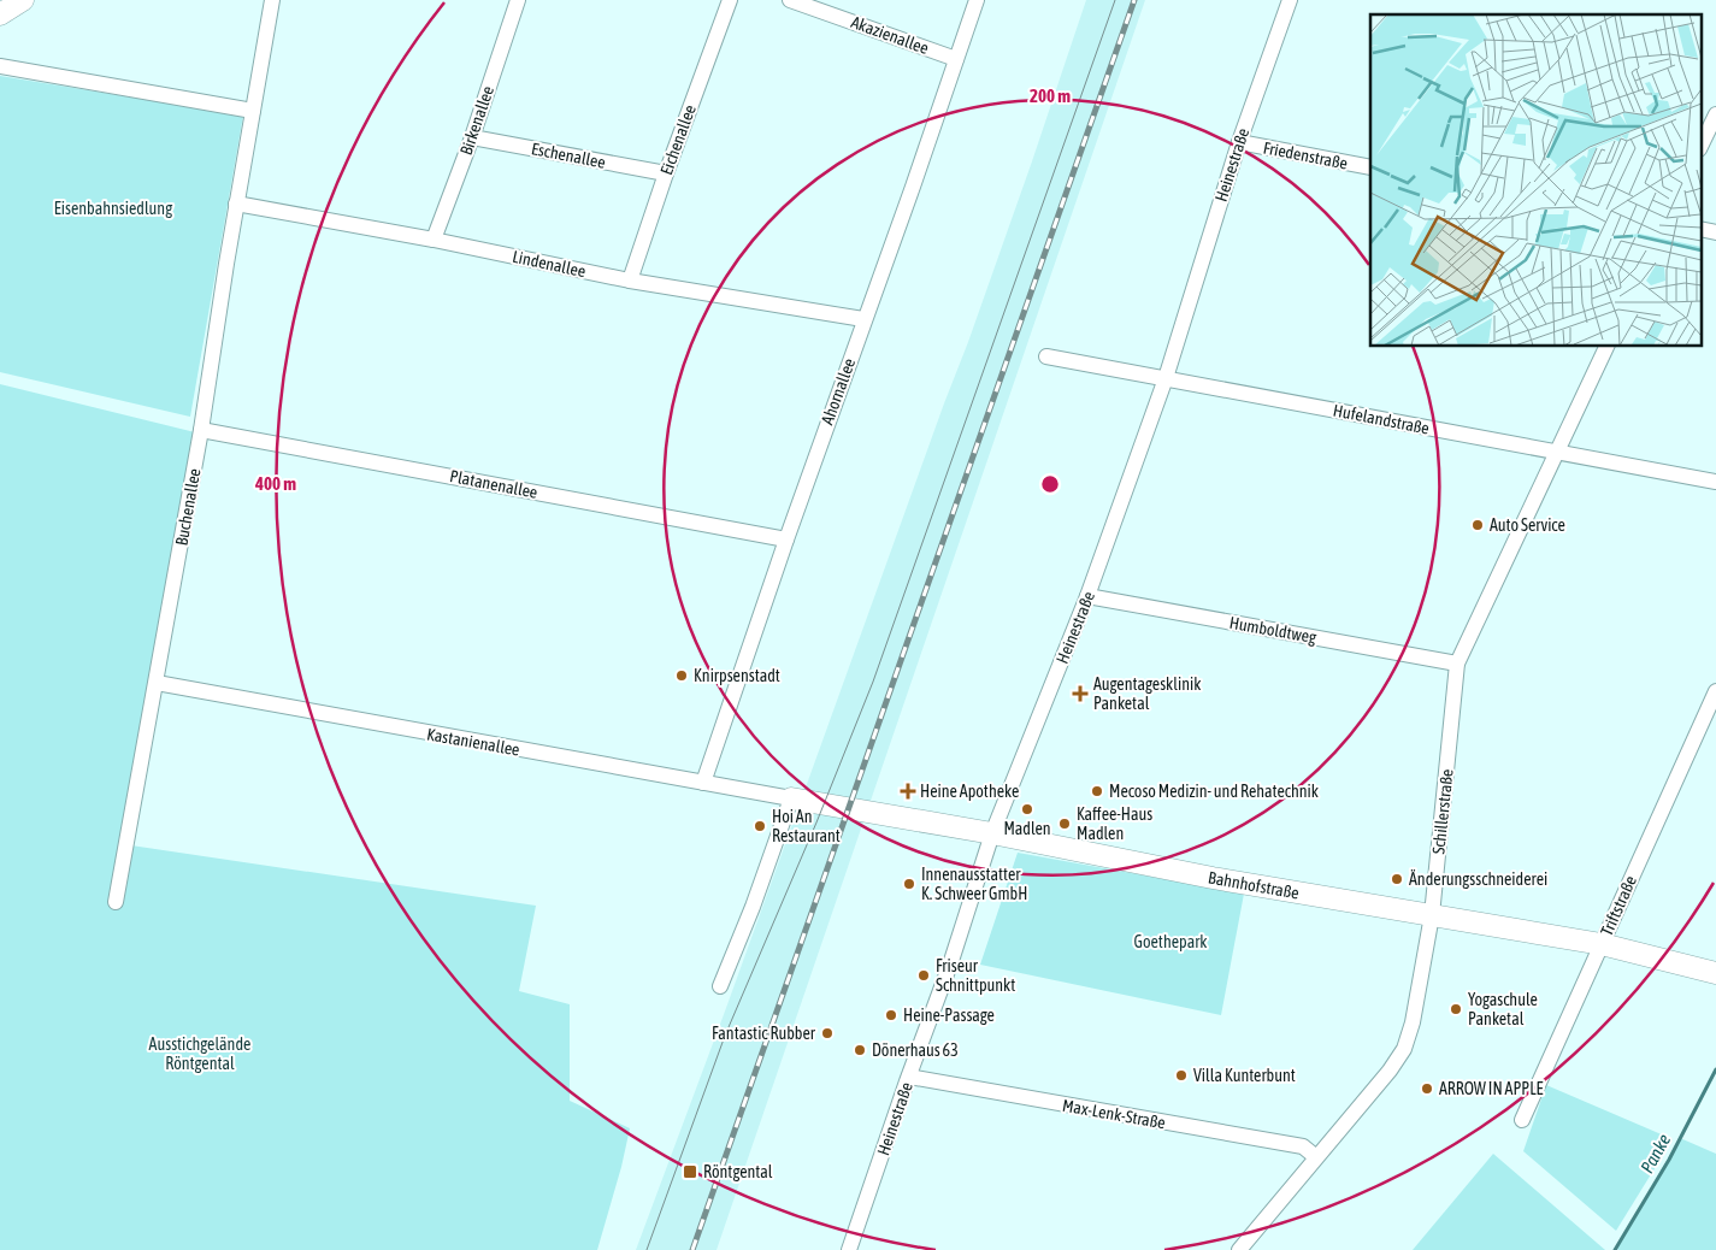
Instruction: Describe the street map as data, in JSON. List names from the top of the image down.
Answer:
{
  "streets": {
    "street": [
      "Akazienallee",
      "Birkenallee",
      "Eichenallee",
      "Eschenallee",
      "Friedenstraße",
      "Heinestraße",
      "Lindenallee",
      "Ahornallee",
      "Hufelandstraße",
      "Platanenallee",
      "Buchenallee",
      "Humboldtweg",
      "Kastanienallee",
      "Schillerstraße",
      "Bahnhofstraße",
      "Triftstraße",
      "Max-Lenk-Straße"
    ]
  },
  "crossings": [
    ["Akazienallee", "Ahornallee"],
    ["Birkenallee", "Eschenallee"],
    ["Birkenallee", "Lindenallee"],
    ["Eichenallee", "Eschenallee"],
    ["Eichenallee", "Lindenallee"],
    ["Friedenstraße", "Heinestraße"],
    ["Heinestraße", "Hufelandstraße"],
    ["Heinestraße", "Humboldtweg"],
    ["Heinestraße", "Bahnhofstraße"],
    ["Heinestraße", "Max-Lenk-Straße"],
    ["Lindenallee", "Ahornallee"],
    ["Lindenallee", "Buchenallee"],
    ["Ahornallee", "Platanenallee"],
    ["Ahornallee", "Kastanienallee"],
    ["Hufelandstraße", "Schillerstraße"],
    ["Platanenallee", "Buchenallee"],
    ["Buchenallee", "Kastanienallee"],
    ["Humboldtweg", "Schillerstraße"],
    ["Kastanienallee", "Bahnhofstraße"],
    ["Schillerstraße", "Bahnhofstraße"],
    ["Schillerstraße", "Max-Lenk-Straße"],
    ["Bahnhofstraße", "Triftstraße"]
  ],
  "water": ["Panke"],
  "parks": ["Eisenbahnsiedlung", "Goethepark", "Ausstichgelände Röntgental"],
  "places": {
    "other": [
      "Auto Service",
      "Knirpsenstadt",
      "Mecoso Medizin- und Rehatechnik",
      "Madlen",
      "Kaffee-Haus Madlen",
      "Hoi An Restaurant",
      "Änderungsschneiderei",
      "Innenausstatter K. Schweer GmbH",
      "Friseur Schnittpunkt",
      "Yogaschule Panketal",
      "Heine-Passage",
      "Fantastic Rubber",
      "Dönerhaus 63",
      "Villa Kunterbunt",
      "ARROW IN APPLE"
    ],
    "health": ["Augentagesklinik Panketal", "Heine Apotheke"],
    "transit": ["Röntgental"]
  },
  "rings": ["200 m", "400 m"]
}
